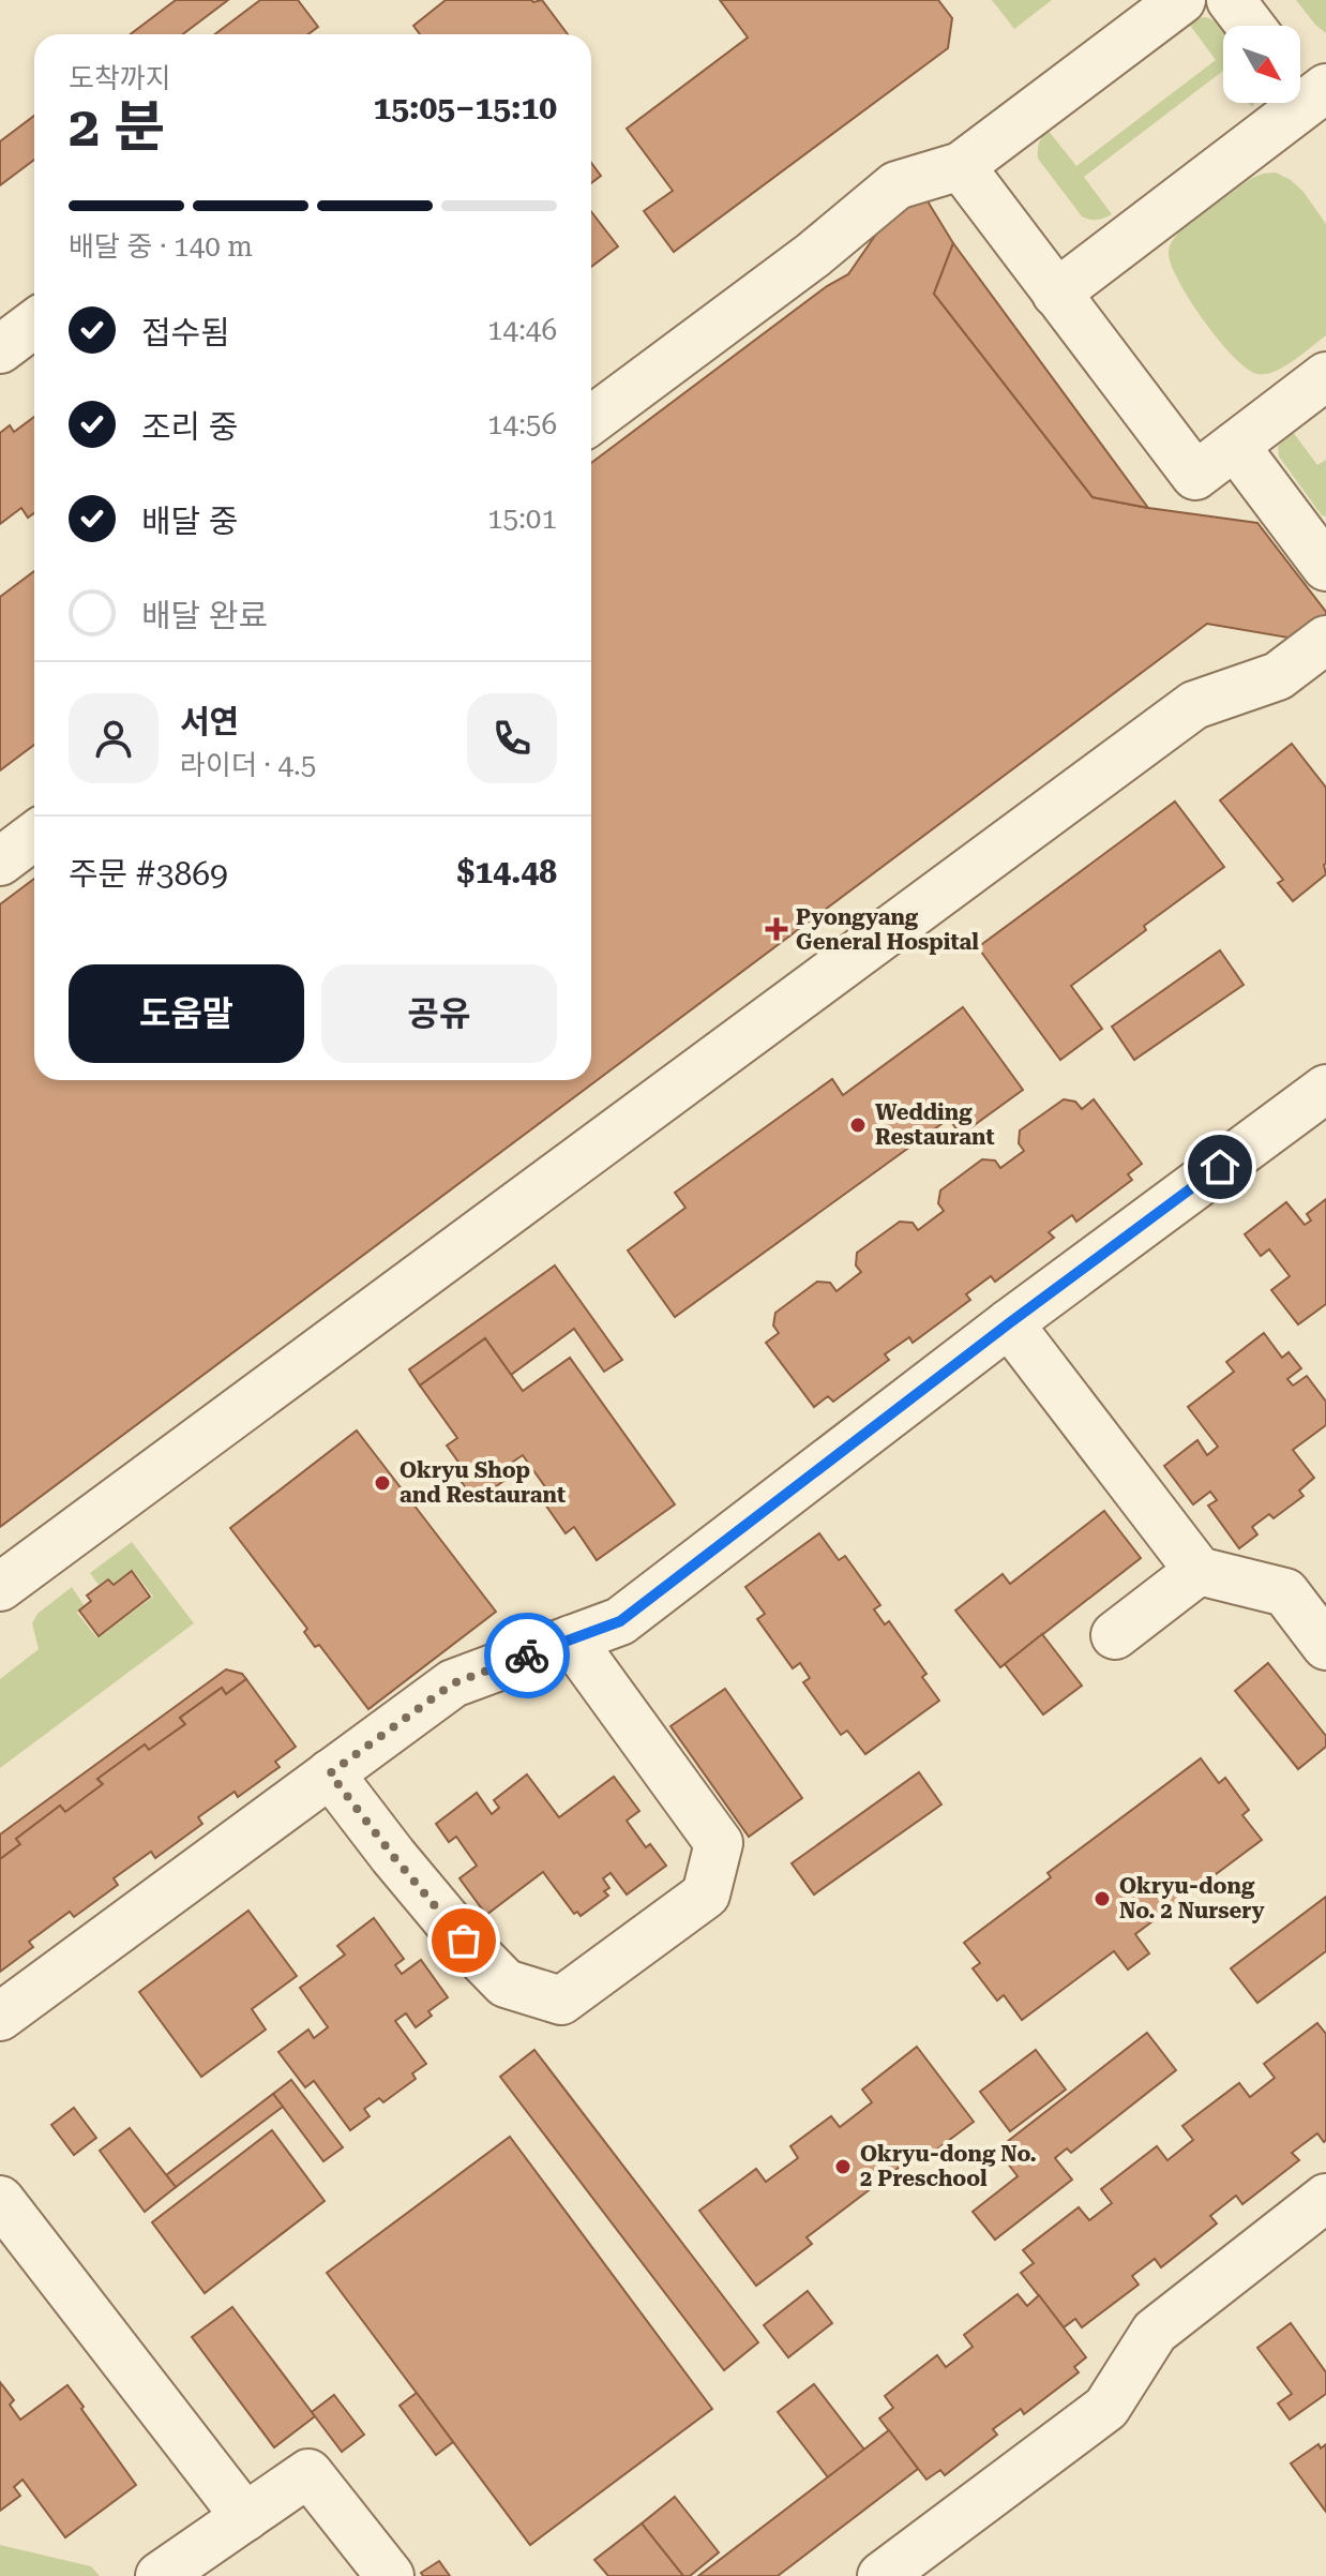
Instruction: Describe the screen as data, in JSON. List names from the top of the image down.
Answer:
{
  "places": {
    "health": ["Pyongyang General Hospital"],
    "other": [
      "Wedding Restaurant",
      "Okryu Shop and Restaurant",
      "Okryu-dong No. 2 Nursery",
      "Okryu-dong No. 2 Preschool"
    ]
  },
  "north": "bottom right",
  "page": {
    "heading": ["2 분", "도착까지", "15:05–15:10"],
    "panel": [
      "서연",
      "라이더 · 4.5",
      "주문 #3869",
      "$14.48"
    ],
    "bar": "배달 중 · 140 m",
    "list": [
      ["접수됨", "14:46"],
      ["조리 중", "14:56"],
      ["배달 중", "15:01"],
      "배달 완료"
    ],
    "buttons": ["도움말", "공유"]
  }
}
